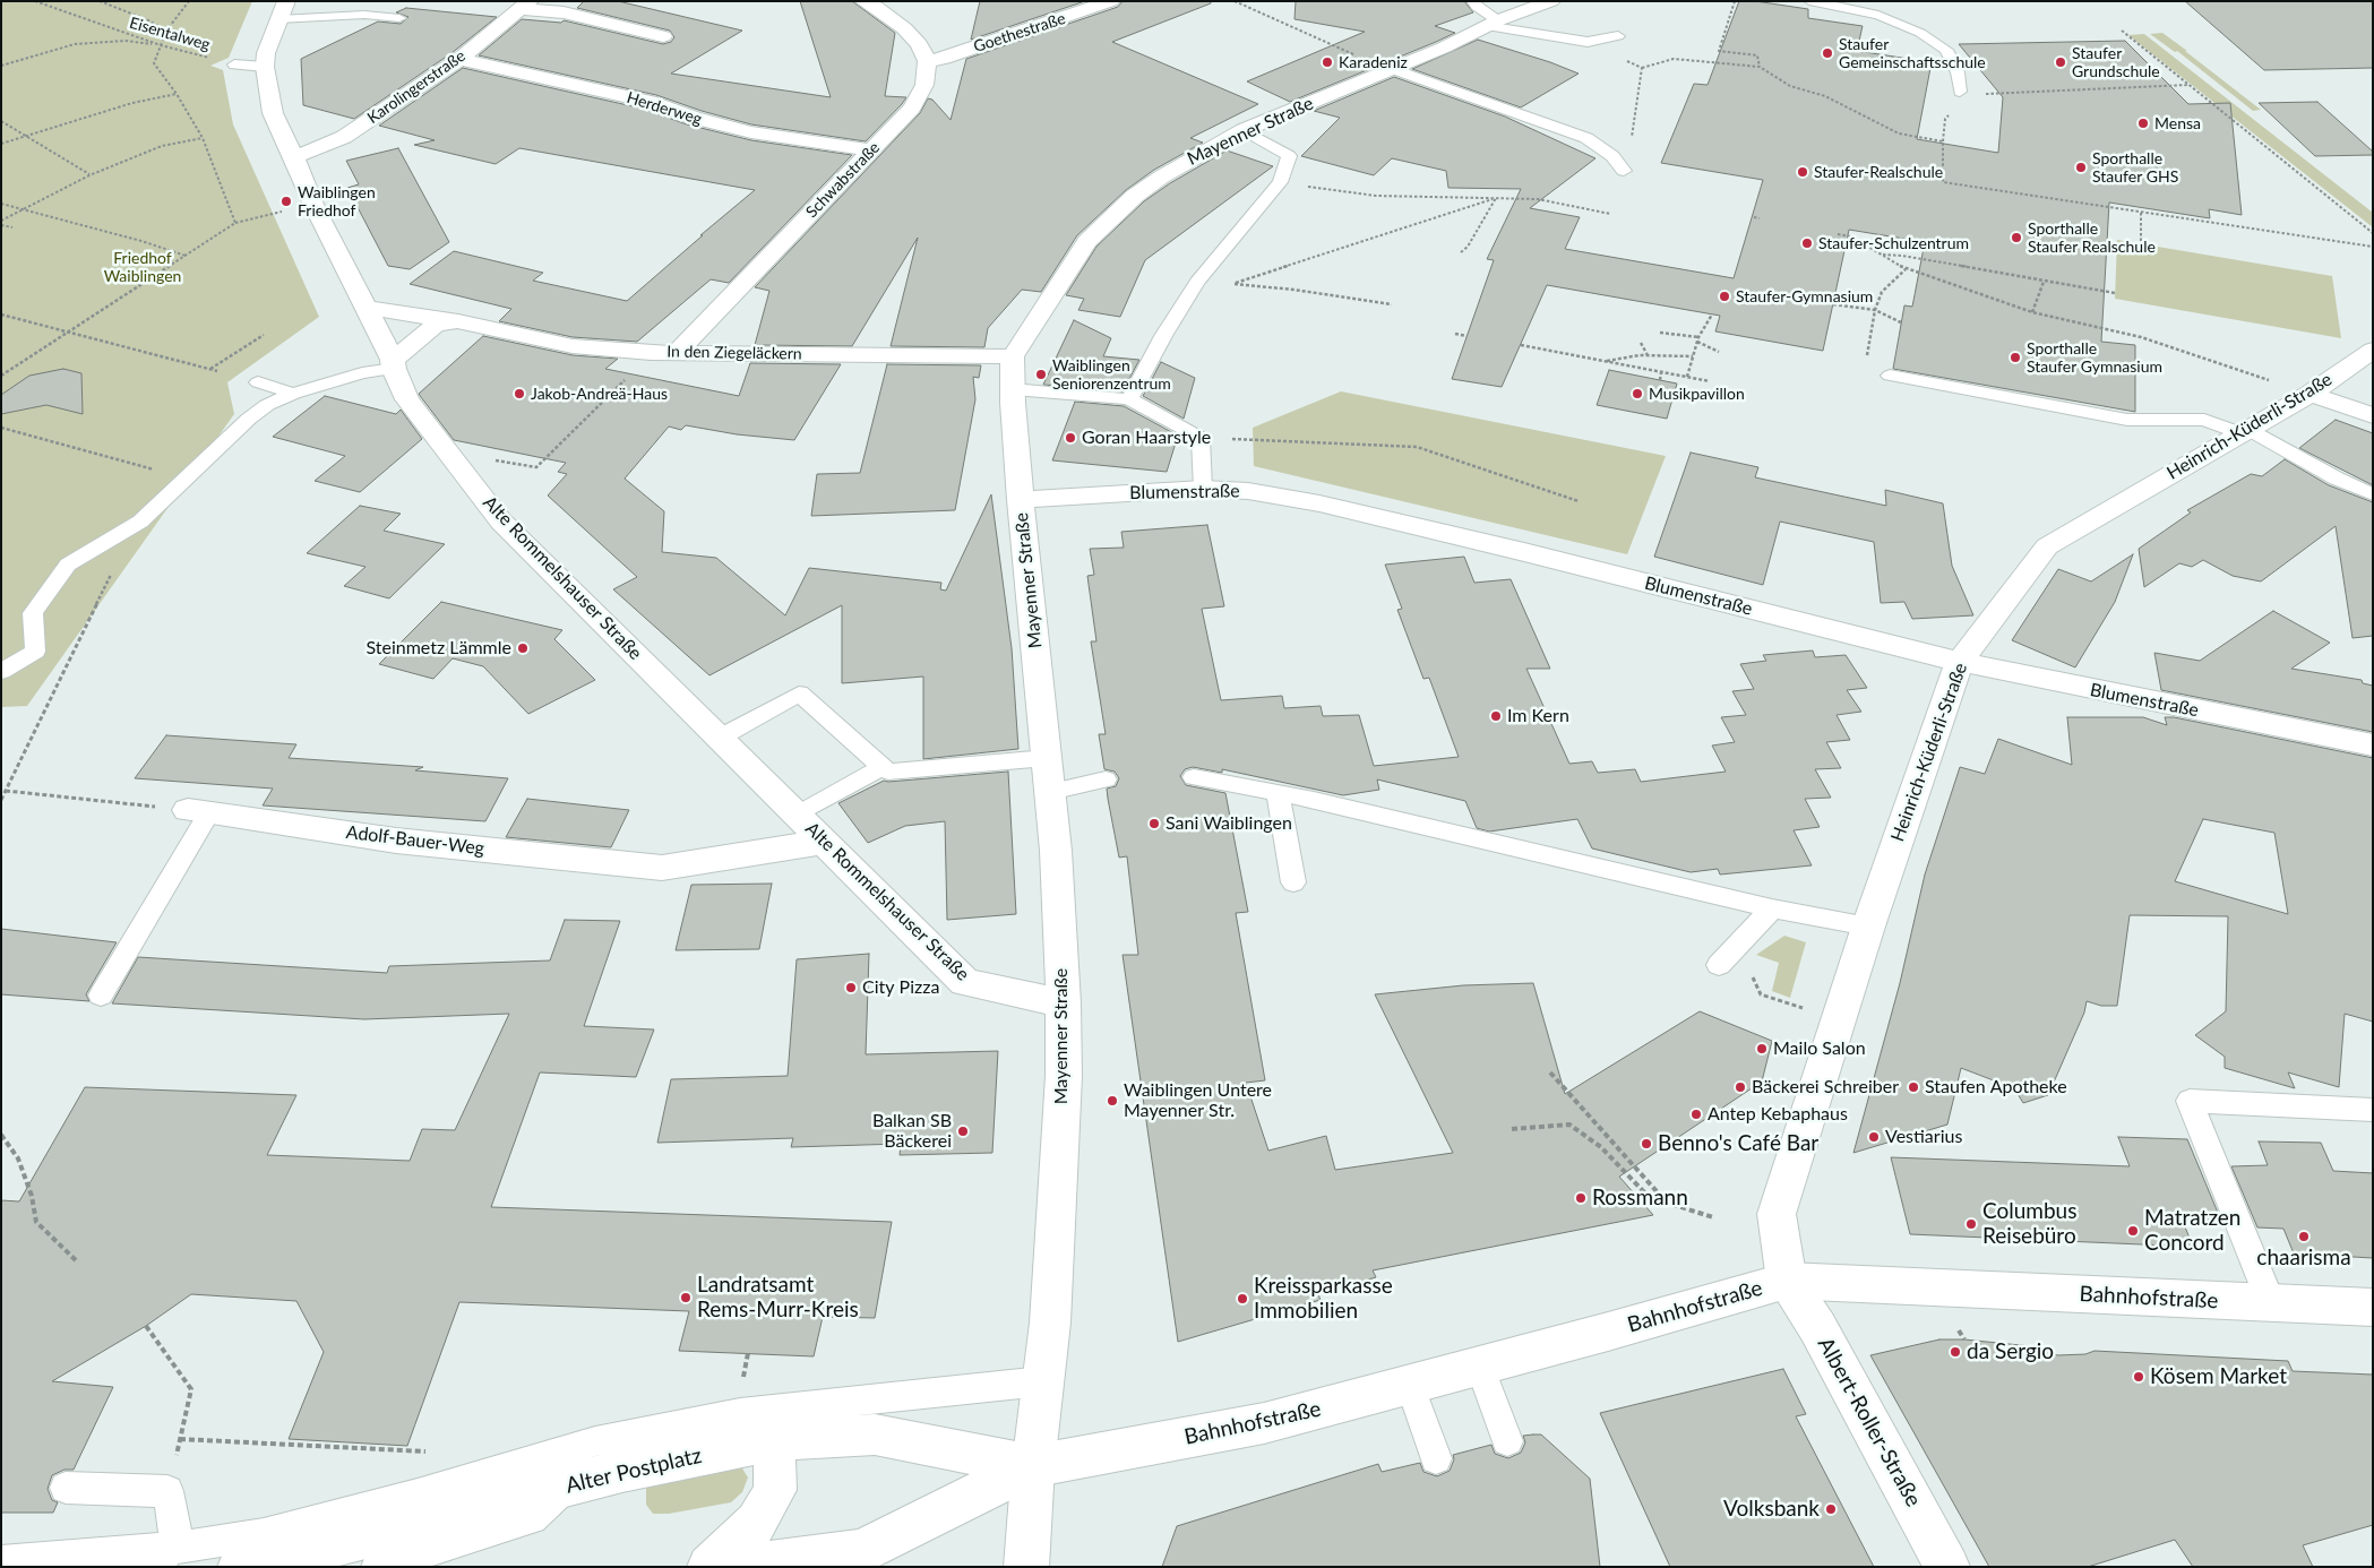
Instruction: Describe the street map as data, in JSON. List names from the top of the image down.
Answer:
{
  "streets": {
    "street": [
      "Goethestraße",
      "Karolingerstraße",
      "Herderweg",
      "Mayenner Straße",
      "Schwabstraße",
      "In den Ziegeläckern",
      "Heinrich-Küderli-Straße",
      "Blumenstraße",
      "Alte Rommelshauser Straße",
      "Adolf-Bauer-Weg",
      "Bahnhofstraße",
      "Albert-Roller-Straße",
      "Alter Postplatz"
    ],
    "path": ["Eisentalweg"]
  },
  "crossings": [
    ["Goethestraße", "Schwabstraße"],
    ["Karolingerstraße", "Herderweg"],
    ["Karolingerstraße", "Alte Rommelshauser Straße"],
    ["Herderweg", "Schwabstraße"],
    ["Mayenner Straße", "In den Ziegeläckern"],
    ["Mayenner Straße", "Blumenstraße"],
    ["Mayenner Straße", "Alte Rommelshauser Straße"],
    ["Mayenner Straße", "Bahnhofstraße"],
    ["Mayenner Straße", "Alter Postplatz"],
    ["Schwabstraße", "In den Ziegeläckern"],
    ["In den Ziegeläckern", "Alte Rommelshauser Straße"],
    ["Heinrich-Küderli-Straße", "Blumenstraße"],
    ["Heinrich-Küderli-Straße", "Bahnhofstraße"],
    ["Heinrich-Küderli-Straße", "Albert-Roller-Straße"],
    ["Alte Rommelshauser Straße", "Adolf-Bauer-Weg"],
    ["Bahnhofstraße", "Albert-Roller-Straße"],
    ["Bahnhofstraße", "Alter Postplatz"]
  ],
  "parks": ["Friedhof Waiblingen"],
  "places": [
    "Staufer Gemeinschaftsschule",
    "Karadeniz",
    "Staufer Grundschule",
    "Mensa",
    "Sporthalle Staufer GHS",
    "Staufer-Realschule",
    "Waiblingen Friedhof",
    "Sporthalle Staufer Realschule",
    "Staufer-Schulzentrum",
    "Staufer-Gymnasium",
    "Sporthalle Staufer Gymnasium",
    "Waiblingen Seniorenzentrum",
    "Jakob-Andreä-Haus",
    "Musikpavillon",
    "Goran Haarstyle",
    "Steinmetz Lämmle",
    "Im Kern",
    "Sani Waiblingen",
    "City Pizza",
    "Mailo Salon",
    "Bäckerei Schreiber",
    "Staufen Apotheke",
    "Waiblingen Untere Mayenner Str.",
    "Antep Kebaphaus",
    "Balkan SB Bäckerei",
    "Vestiarius",
    "Benno's Café Bar",
    "Rossmann",
    "Columbus Reisebüro",
    "Matratzen Concord",
    "chaarisma",
    "Landratsamt Rems-Murr-Kreis",
    "Kreissparkasse Immobilien",
    "da Sergio",
    "Kösem Market",
    "Volksbank"
  ]
}
